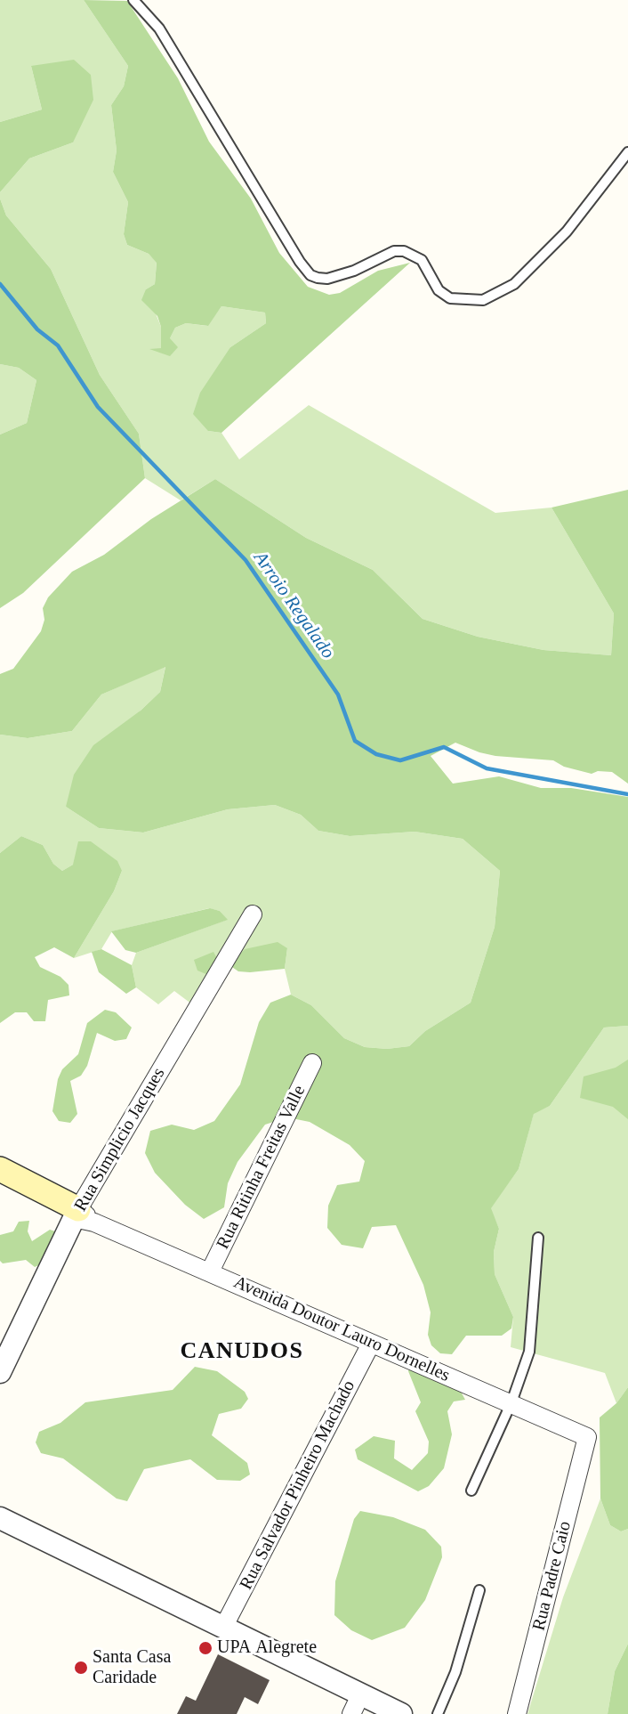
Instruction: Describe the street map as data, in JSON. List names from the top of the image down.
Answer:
{
  "streets": {
    "main road": ["Avenida Doutor Lauro Dornelles"],
    "street": [
      "Rua Simplicio Jacques",
      "Rua Ritinha Freitas Valle",
      "Rua Salvador Pinheiro Machado",
      "Rua Padre Caio"
    ]
  },
  "crossings": [
    ["Rua Simplicio Jacques", "Avenida Doutor Lauro Dornelles"],
    ["Rua Ritinha Freitas Valle", "Avenida Doutor Lauro Dornelles"],
    ["Avenida Doutor Lauro Dornelles", "Rua Salvador Pinheiro Machado"],
    ["Avenida Doutor Lauro Dornelles", "Rua Padre Caio"]
  ],
  "districts": ["CANUDOS"],
  "water": ["Arroio Regalado"],
  "places": ["UPA Alegrete", "Santa Casa Caridade"]
}
